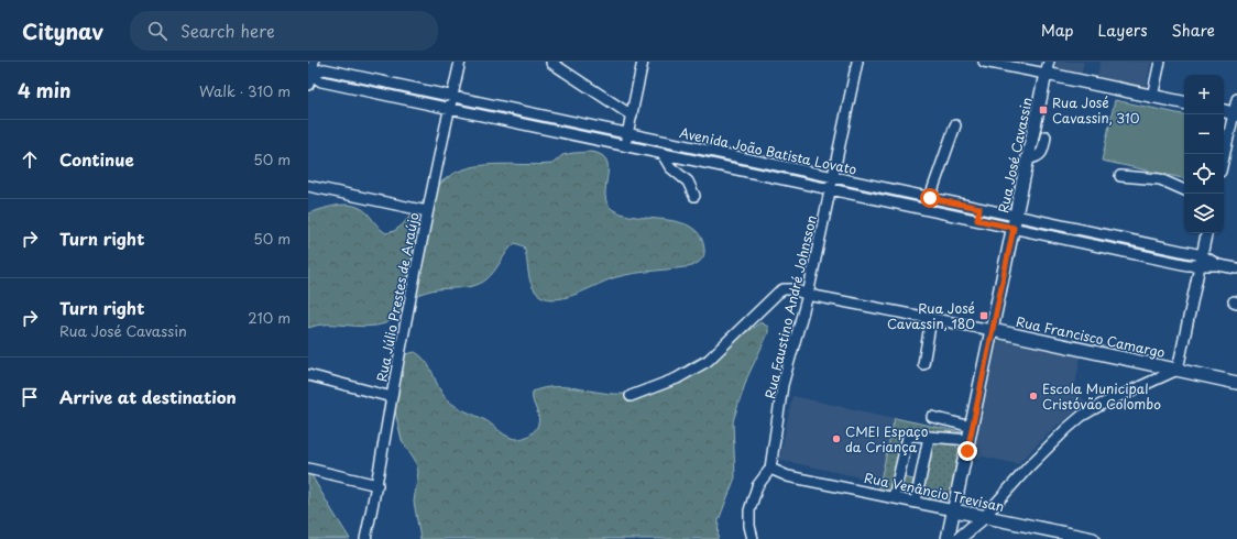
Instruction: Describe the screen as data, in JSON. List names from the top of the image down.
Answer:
{
  "streets": {
    "main road": ["Rua José Cavassin", "Rua Francisco Camargo", "Rua Venâncio Trevisan"],
    "street": ["Avenida João Batista Lovato", "Rua Júlio Prestes de Araújo", "Rua Faustino André Johnsson"]
  },
  "crossings": [
    ["Avenida João Batista Lovato", "Rua José Cavassin"],
    ["Avenida João Batista Lovato", "Rua Júlio Prestes de Araújo"],
    ["Avenida João Batista Lovato", "Rua Faustino André Johnsson"],
    ["Rua José Cavassin", "Rua Francisco Camargo"],
    ["Rua José Cavassin", "Rua Venâncio Trevisan"],
    ["Rua Faustino André Johnsson", "Rua Francisco Camargo"],
    ["Rua Faustino André Johnsson", "Rua Venâncio Trevisan"]
  ],
  "places": {
    "transit": ["Rua José Cavassin, 310", "Rua José Cavassin, 180"],
    "other": ["Escola Municipal Cristóvão Colombo", "CMEI Espaço da Criança"]
  },
  "page": {
    "header": "Citynav",
    "search": "Search here",
    "nav": ["Map", "Layers", "Share"],
    "heading": ["4 min", "Walk · 310 m"],
    "map_buttons": ["+", "−"],
    "list": [
      ["Continue", "50 m"],
      ["Turn right", "50 m"],
      ["Turn right", "Rua José Cavassin", "210 m"],
      "Arrive at destination"
    ]
  }
}
